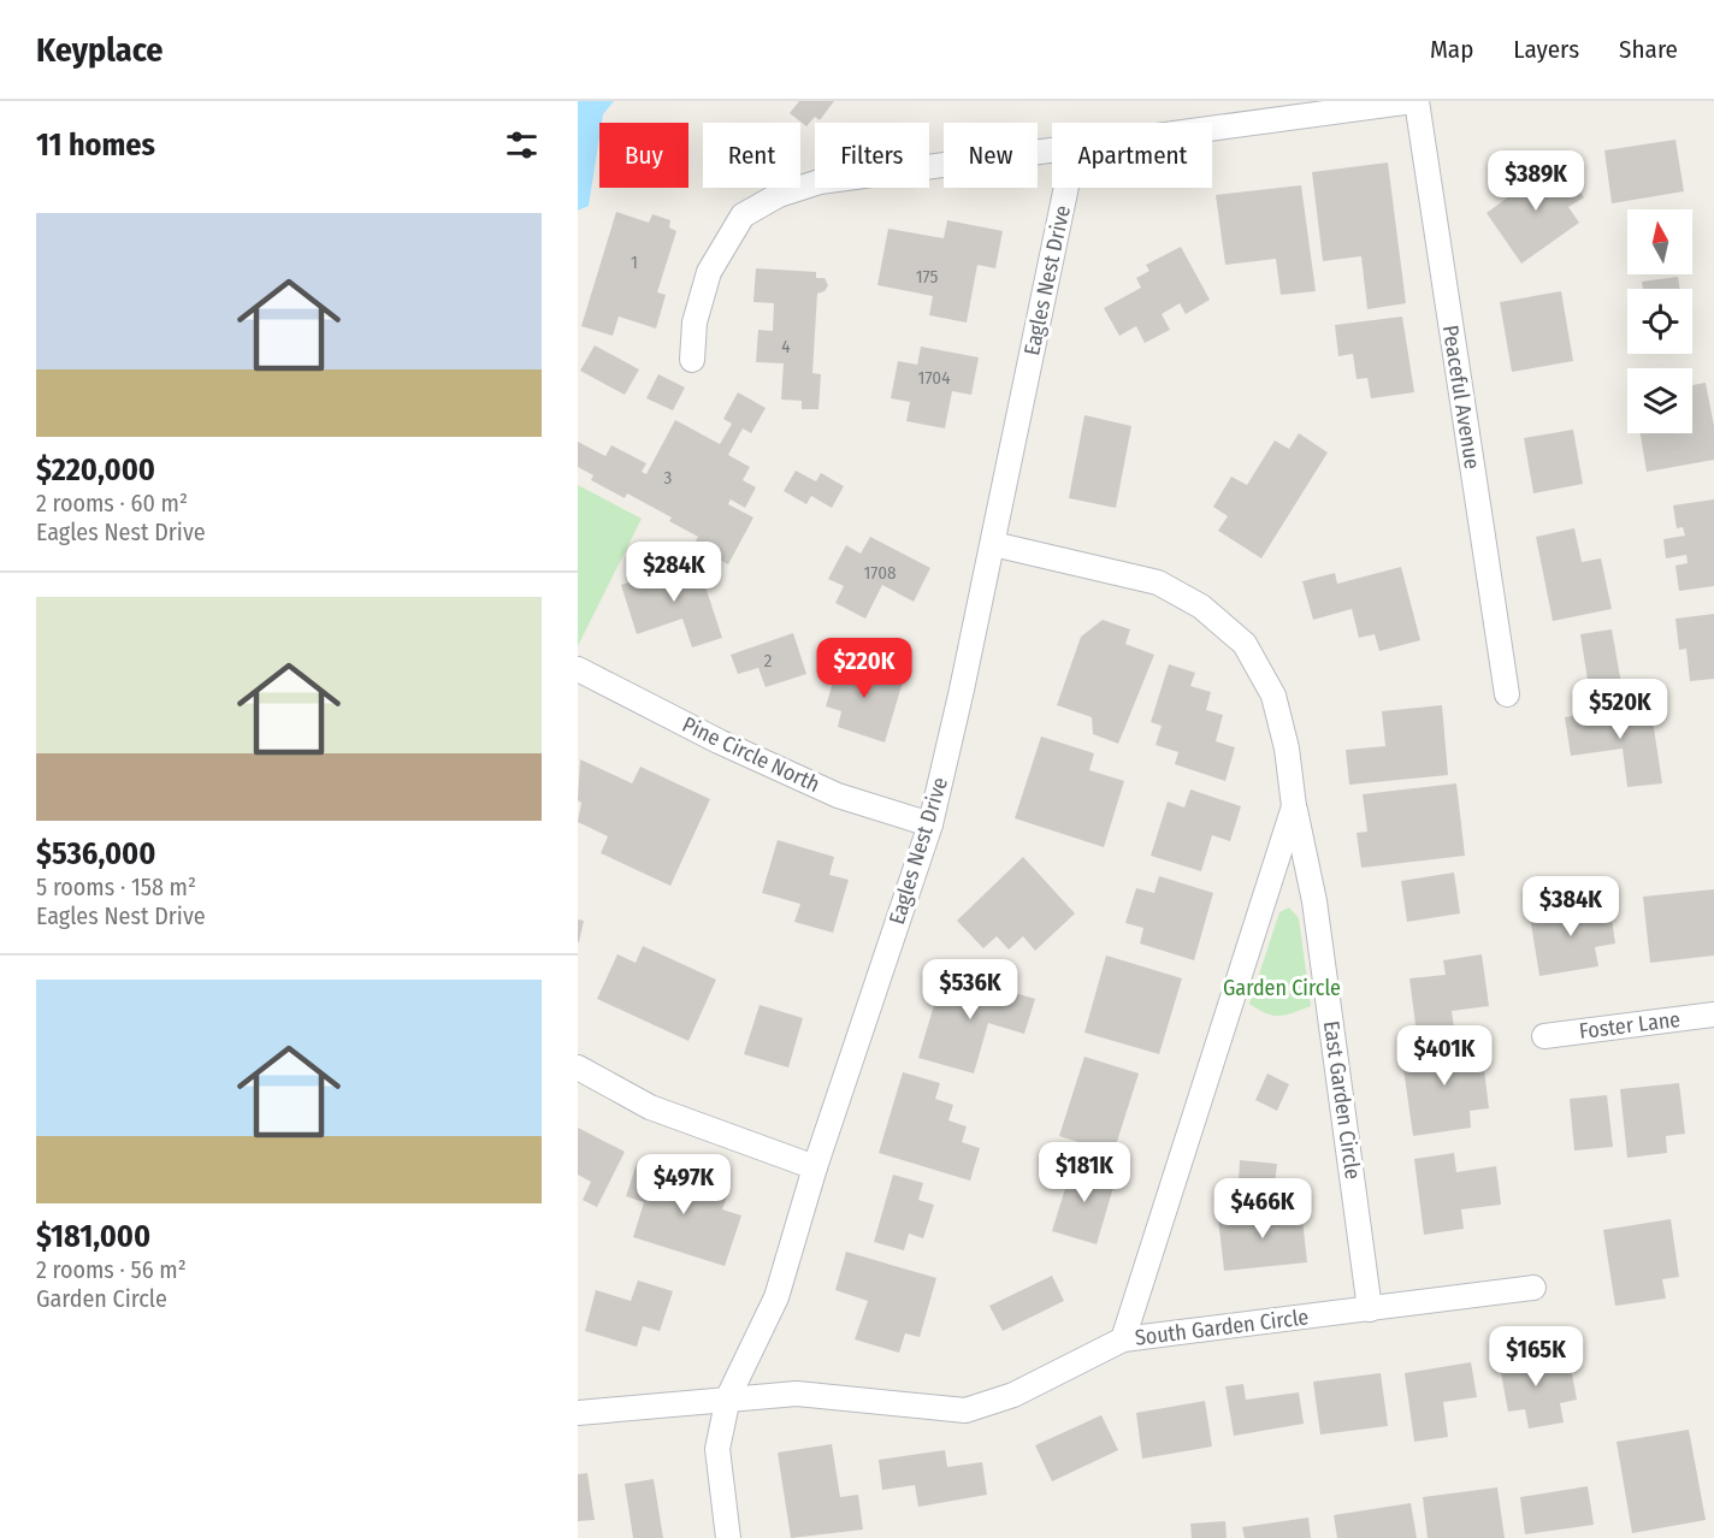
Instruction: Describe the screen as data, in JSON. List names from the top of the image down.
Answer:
{
  "streets": {
    "street": [
      "Eagles Nest Drive",
      "Peaceful Avenue",
      "Pine Circle North",
      "Foster Lane",
      "East Garden Circle",
      "South Garden Circle"
    ]
  },
  "crossings": [
    ["Eagles Nest Drive", "Pine Circle North"],
    ["Eagles Nest Drive", "South Garden Circle"],
    ["East Garden Circle", "South Garden Circle"]
  ],
  "parks": ["Garden Circle"],
  "house_numbers": [
    "1",
    "175",
    "4",
    "1704",
    "3",
    "1708",
    "2"
  ],
  "north": "top",
  "page": {
    "header": "Keyplace",
    "nav": ["Map", "Layers", "Share"],
    "heading": "11 homes",
    "chip": [
      "Buy",
      "Rent",
      "Filters",
      "New",
      "Apartment"
    ],
    "price": [
      "$389K",
      "$284K",
      "$220K",
      "$520K",
      "$384K",
      "$536K",
      "$401K",
      "$181K",
      "$497K",
      "$466K",
      "$165K"
    ],
    "list": [
      {
        "name": "$220,000",
        "note": "2 rooms · 60 m² · Eagles Nest Drive"
      },
      {
        "name": "$536,000",
        "note": "5 rooms · 158 m² · Eagles Nest Drive"
      },
      {
        "name": "$181,000",
        "note": "2 rooms · 56 m² · Garden Circle"
      }
    ]
  }
}
